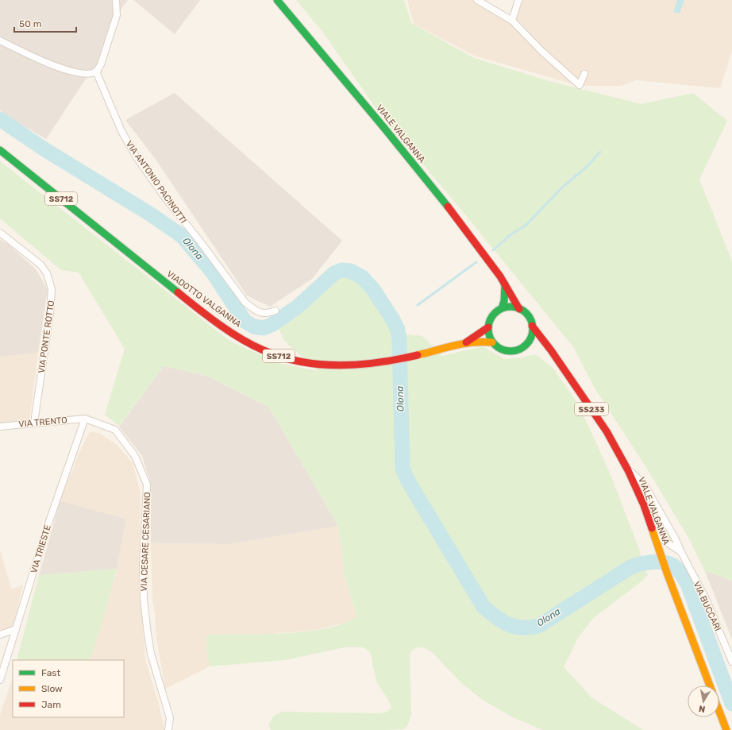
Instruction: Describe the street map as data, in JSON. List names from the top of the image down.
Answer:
{
  "streets": {
    "main road": [
      "VIALE VALGANNA",
      "SS712",
      "VIADOTTO VALGANNA",
      "SS233"
    ],
    "street": [
      "VIA ANTONIO PACINOTTI",
      "VIA PONTE ROTTO",
      "VIA TRENTO",
      "VIA CESARE CESARIANO",
      "VIA TRIESTE",
      "VIA BUCCARI"
    ]
  },
  "crossings": [
    ["VIALE VALGANNA", "SS712"],
    ["VIALE VALGANNA", "VIA BUCCARI"],
    ["SS712", "VIADOTTO VALGANNA"],
    ["VIA PONTE ROTTO", "VIA TRENTO"],
    ["VIA TRENTO", "VIA CESARE CESARIANO"],
    ["VIA TRENTO", "VIA TRIESTE"],
    ["VIA CESARE CESARIANO", "VIA TRIESTE"]
  ],
  "water": ["Olona"],
  "legend": ["Fast", "Slow", "Jam"],
  "scale_bar": "50 m",
  "north": "bottom"
}
